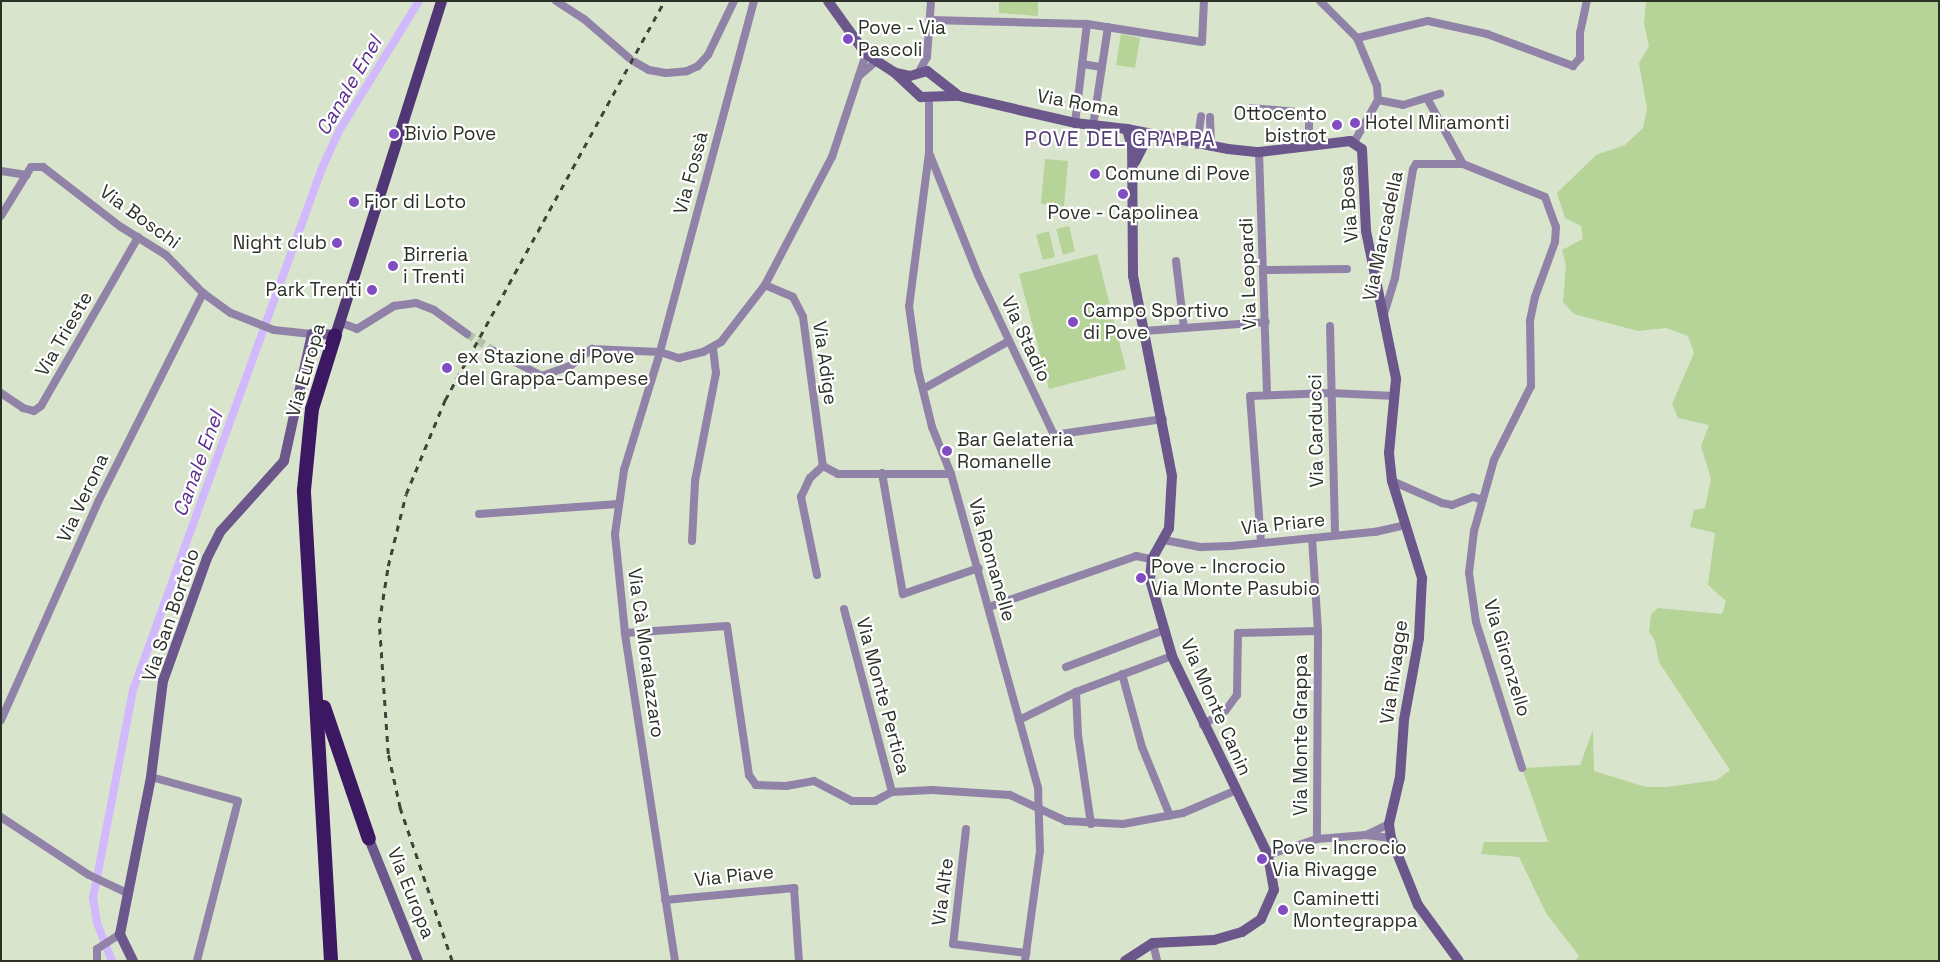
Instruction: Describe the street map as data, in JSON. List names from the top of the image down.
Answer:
{
  "streets": {
    "highway": ["Via Europa"],
    "street": [
      "Via Roma",
      "Via Fossà",
      "Via Bosa",
      "Via Boschi",
      "Via Marcadella",
      "Via Leopardi",
      "Via Trieste",
      "Via Stadio",
      "Via Adige",
      "Via Carducci",
      "Via Verona",
      "Via Priare",
      "Via Romanelle",
      "Via San Bortolo",
      "Via Cà Moralazzaro",
      "Via Gironzello",
      "Via Rivagge",
      "Via Monte Pertica",
      "Via Monte Canin",
      "Via Monte Grappa",
      "Via Piave",
      "Via Alte"
    ]
  },
  "crossings": [
    ["Via Roma", "Via Bosa"],
    ["Via Roma", "Via Leopardi"],
    ["Via Roma", "Via Romanelle"],
    ["Via Fossà", "Via Cà Moralazzaro"],
    ["Via Bosa", "Via Marcadella"],
    ["Via Boschi", "Via Trieste"],
    ["Via Boschi", "Via Europa"],
    ["Via Boschi", "Via Verona"],
    ["Via Boschi", "Via San Bortolo"],
    ["Via Marcadella", "Via Priare"],
    ["Via Marcadella", "Via Gironzello"],
    ["Via Marcadella", "Via Rivagge"],
    ["Via Stadio", "Via Romanelle"],
    ["Via Carducci", "Via Priare"],
    ["Via Priare", "Via Rivagge"],
    ["Via Priare", "Via Monte Grappa"],
    ["Via Romanelle", "Via Alte"],
    ["Via Cà Moralazzaro", "Via Piave"],
    ["Via Monte Canin", "Via Monte Grappa"]
  ],
  "districts": ["POVE DEL GRAPPA"],
  "water": ["Canale Enel"],
  "places": [
    "Pove - Via Pascoli",
    "Hotel Miramonti",
    "Ottocento bistrot",
    "Bivio Pove",
    "Comune di Pove",
    "Pove - Capolinea",
    "Fior di Loto",
    "Night club",
    "Birreria i Trenti",
    "Park Trenti",
    "Campo Sportivo di Pove",
    "ex Stazione di Pove del Grappa-Campese",
    "Bar Gelateria Romanelle",
    "Pove - Incrocio Via Monte Pasubio",
    "Pove - Incrocio Via Rivagge",
    "Caminetti Montegrappa"
  ]
}
